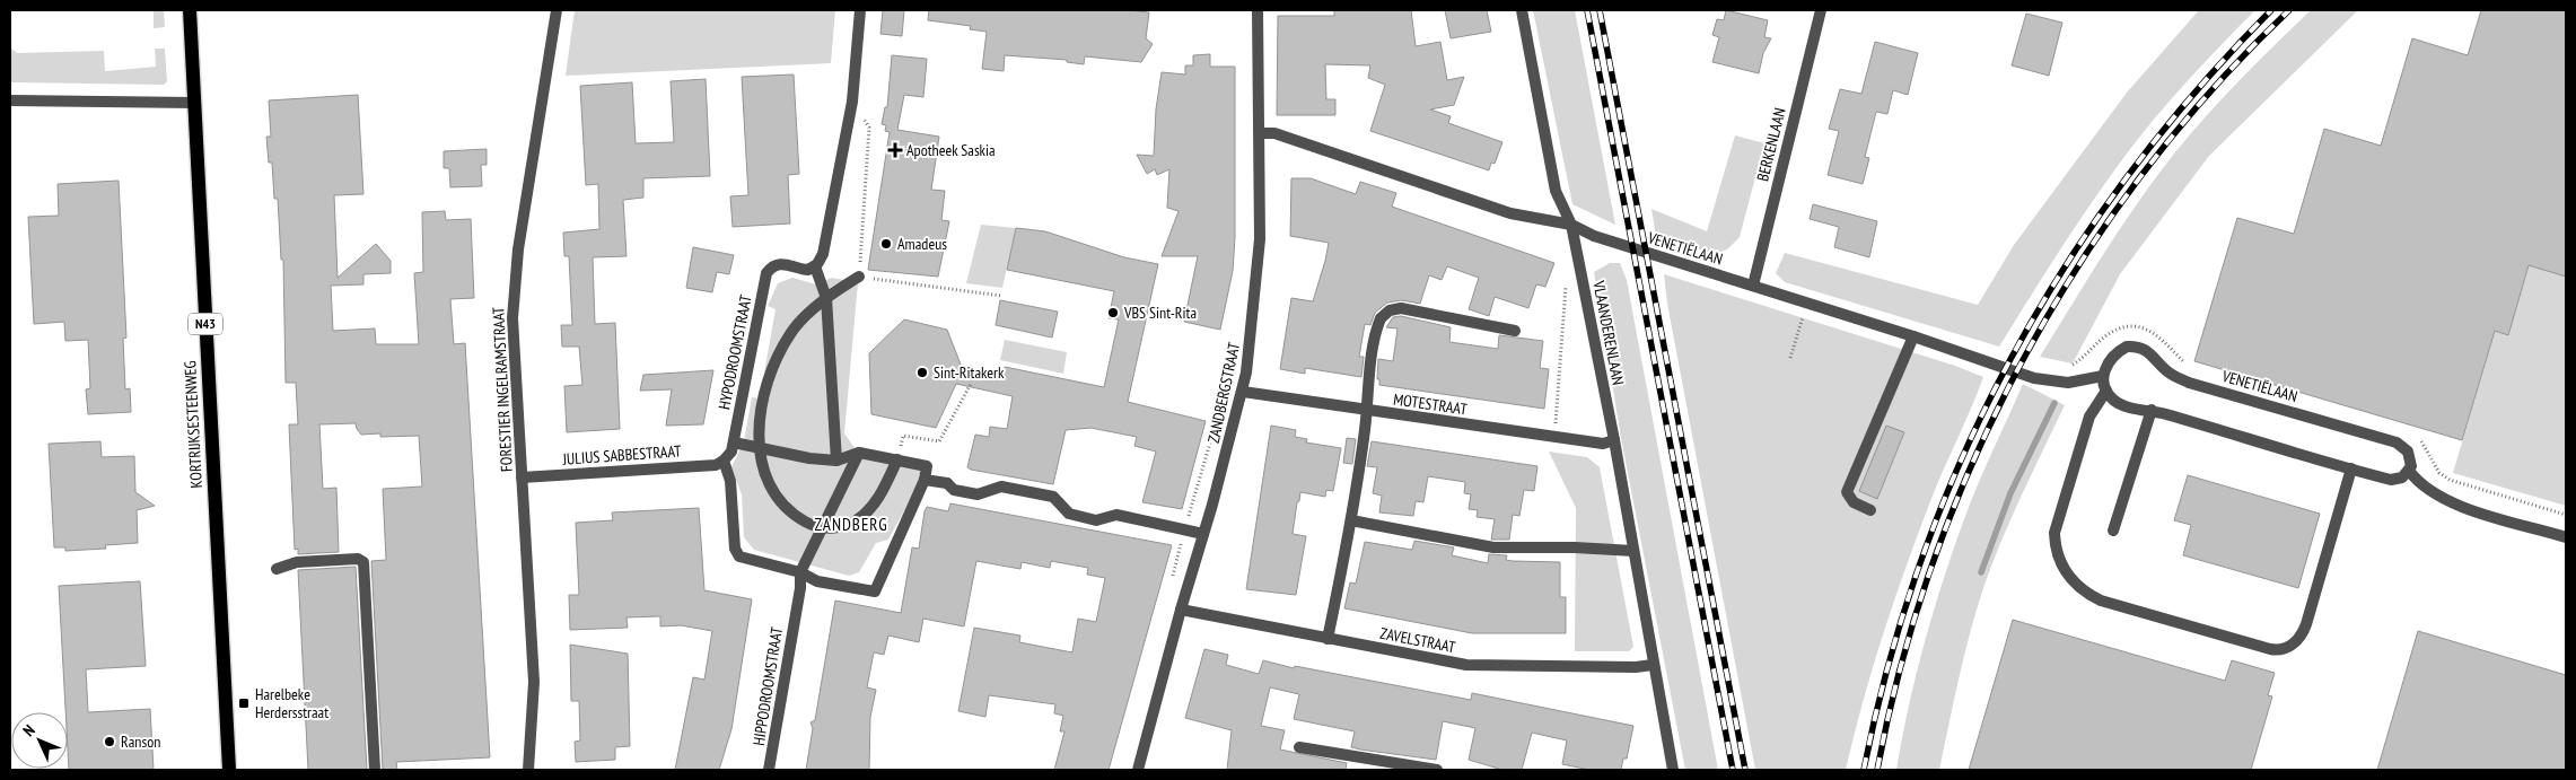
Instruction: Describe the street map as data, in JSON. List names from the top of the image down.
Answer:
{
  "streets": {
    "main road": ["N43", "KORTRIJKSESTEENWEG"],
    "street": [
      "BERKENLAAN",
      "VENETIËLAAN",
      "VLAANDERENLAAN",
      "HYPODROOMSTRAAT",
      "FORESTIER INGELRAMSTRAAT",
      "ZANDBERGSTRAAT",
      "MOTESTRAAT",
      "JULIUS SABBESTRAAT",
      "ZAVELSTRAAT",
      "HIPPODROOMSTRAAT"
    ]
  },
  "crossings": [
    ["BERKENLAAN", "VENETIËLAAN"],
    ["VENETIËLAAN", "VLAANDERENLAAN"],
    ["VENETIËLAAN", "ZANDBERGSTRAAT"],
    ["VLAANDERENLAAN", "MOTESTRAAT"],
    ["VLAANDERENLAAN", "ZAVELSTRAAT"],
    ["HYPODROOMSTRAAT", "JULIUS SABBESTRAAT"],
    ["FORESTIER INGELRAMSTRAAT", "JULIUS SABBESTRAAT"],
    ["ZANDBERGSTRAAT", "MOTESTRAAT"],
    ["ZANDBERGSTRAAT", "ZAVELSTRAAT"]
  ],
  "districts": ["ZANDBERG"],
  "places": {
    "health": ["Apotheek Saskia"],
    "other": [
      "Amadeus",
      "VBS Sint-Rita",
      "Sint-Ritakerk",
      "Ranson"
    ],
    "transit": ["Harelbeke Herdersstraat"]
  },
  "north": "top left"
}
